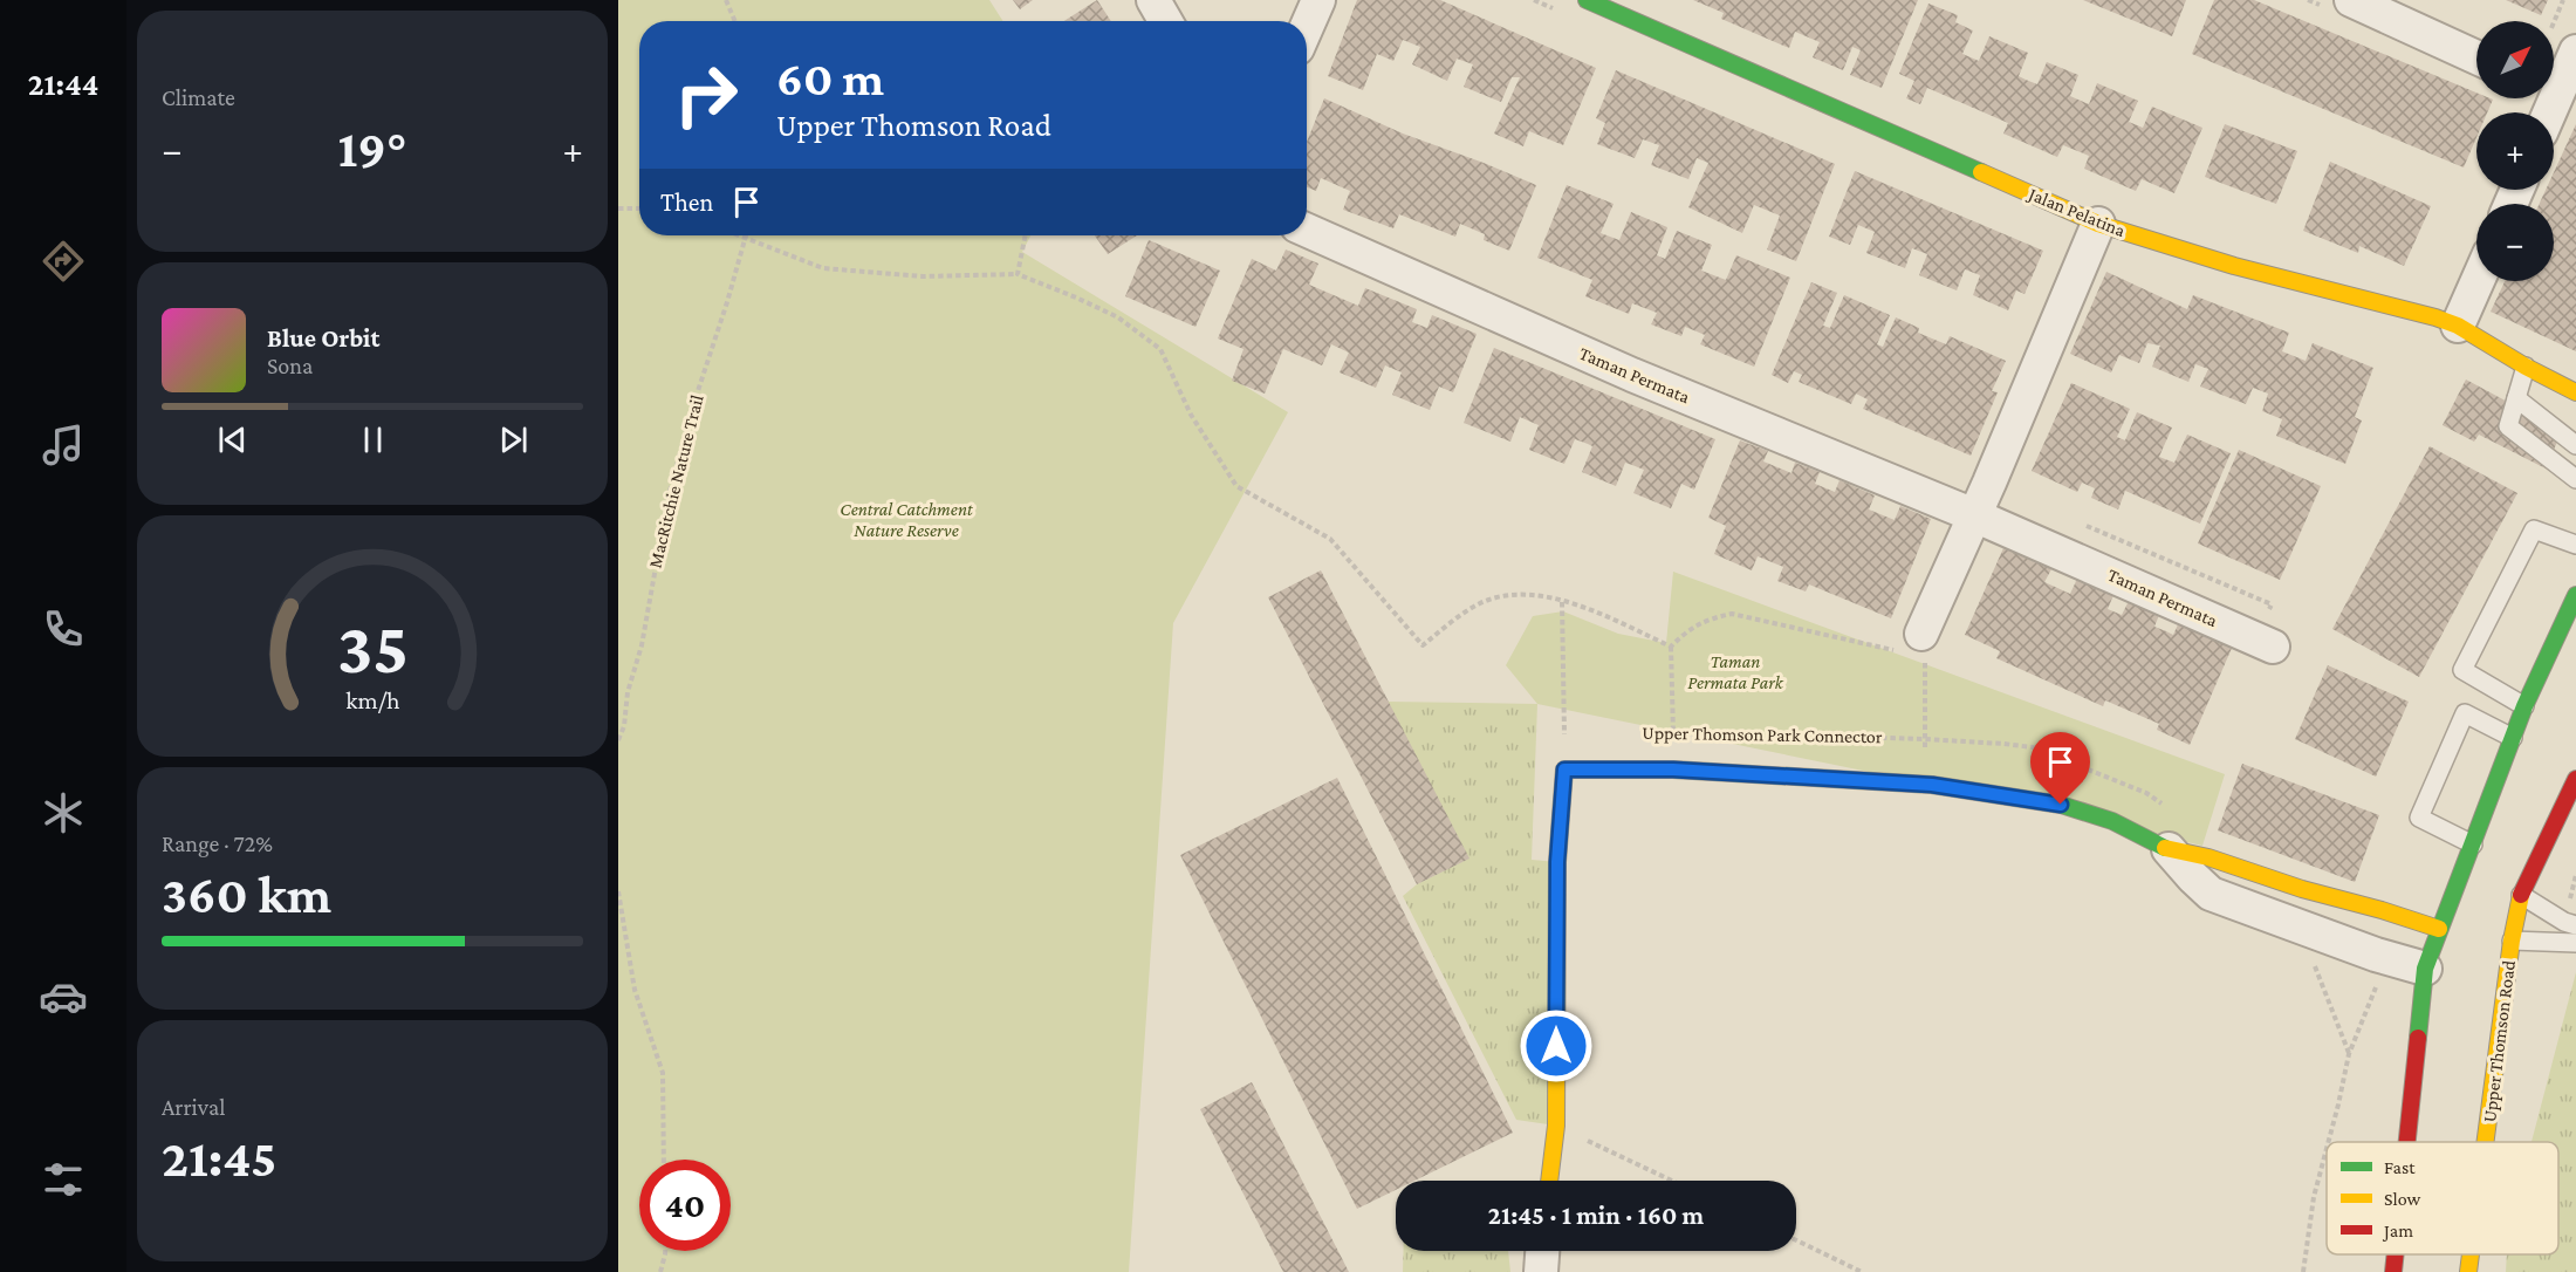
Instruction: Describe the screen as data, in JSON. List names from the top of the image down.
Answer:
{
  "streets": {
    "street": ["Jalan Pelatina", "Taman Permata", "Upper Thomson Road"],
    "path": ["MacRitchie Nature Trail", "Upper Thomson Park Connector"]
  },
  "parks": ["Central Catchment Nature Reserve", "Taman Permata Park"],
  "legend": ["Fast", "Slow", "Jam"],
  "north": "top right",
  "page": {
    "tabs": "21:44",
    "tile": [
      "Climate",
      ["Range · 72%", "360 km"],
      ["Arrival", "21:45"]
    ],
    "map_buttons": ["+", "−"],
    "turn": ["60 m", "Upper Thomson Road"],
    "heat": ["−", "19°", "+"],
    "then": "Then",
    "song": ["Blue Orbit", "Sona"],
    "limit": "40",
    "trip": "21:45 · 1 min · 160 m",
    "gauge": ["35", "km/h"]
  }
}
